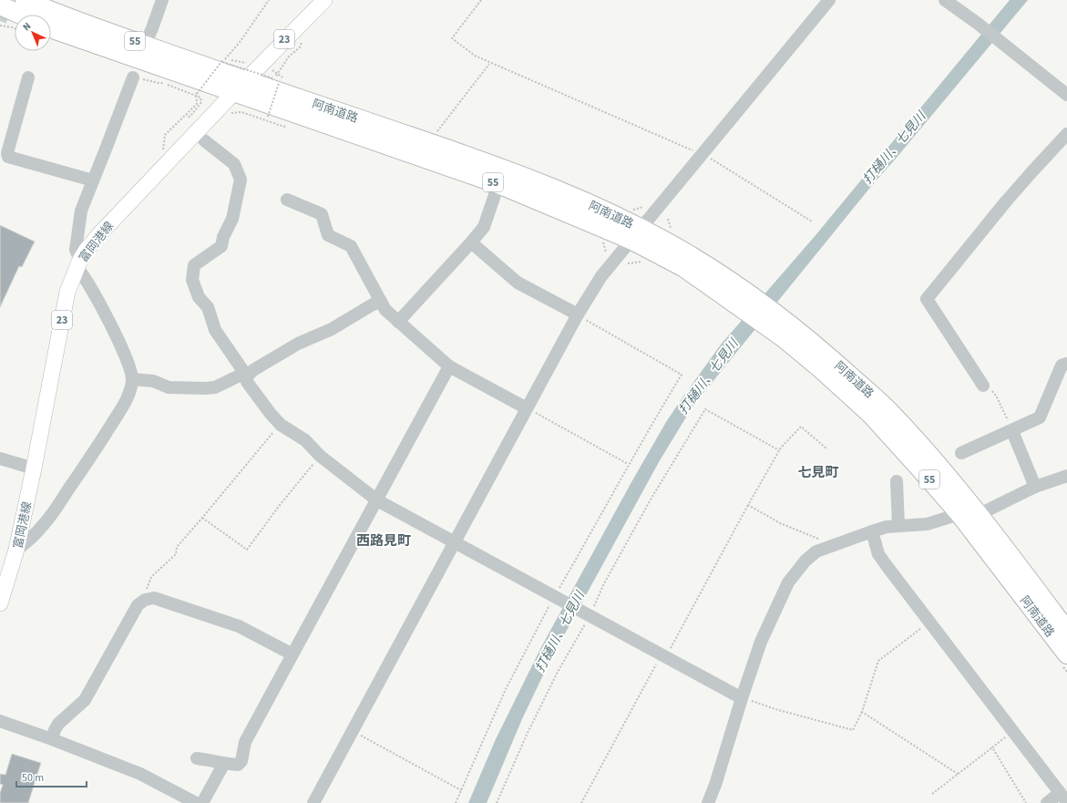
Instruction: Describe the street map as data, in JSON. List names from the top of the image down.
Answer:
{
  "streets": {
    "highway": ["55", "阿南道路"],
    "main road": ["23", "富岡港線"]
  },
  "crossings": [
    ["阿南道路", "富岡港線"]
  ],
  "districts": ["七見町", "西路見町"],
  "water": ["打樋川、七見川"],
  "scale_bar": "50 m",
  "north": "top left"
}
